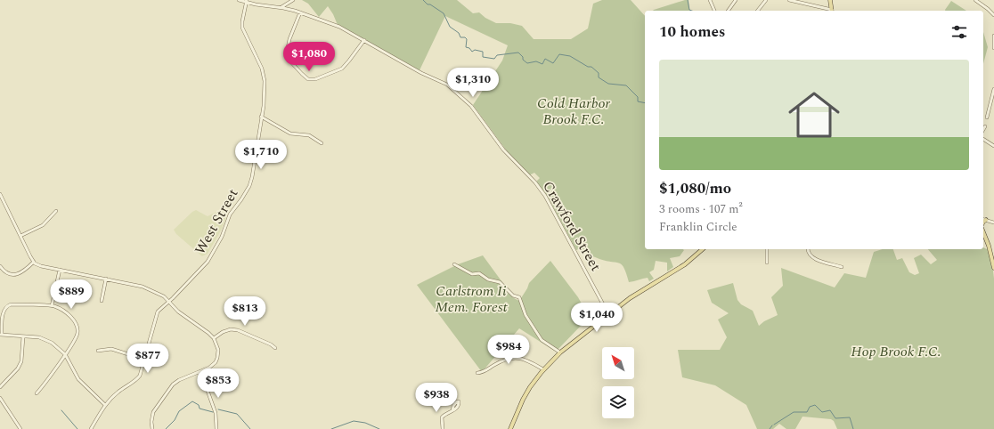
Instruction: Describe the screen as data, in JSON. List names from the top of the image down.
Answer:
{
  "streets": {
    "street": ["West Street", "Crawford Street"]
  },
  "crossings": [
    ["West Street", "Crawford Street"]
  ],
  "parks": ["Cold Harbor Brook F.C.", "Carlstrom Ii Mem. Forest", "Hop Brook F.C."],
  "north": "top left",
  "page": {
    "heading": "10 homes",
    "price": [
      "$1,080",
      "$1,310",
      "$1,710",
      "$889",
      "$813",
      "$1,040",
      "$984",
      "$877",
      "$853",
      "$938"
    ],
    "list": [
      {
        "name": "$1,080/mo",
        "note": "3 rooms · 107 m² · Franklin Circle"
      }
    ]
  }
}
